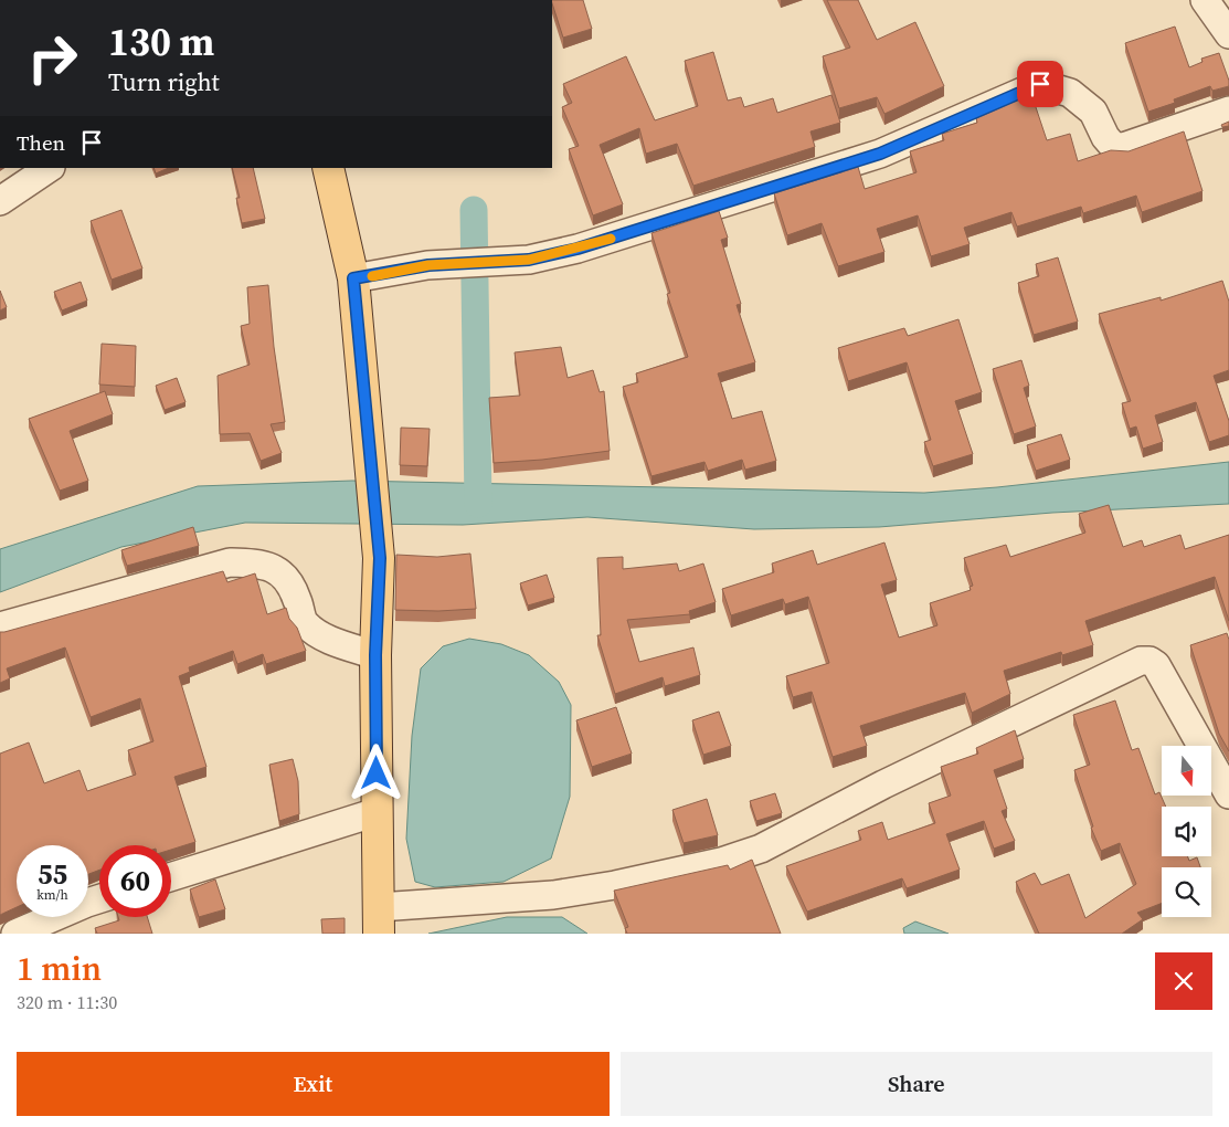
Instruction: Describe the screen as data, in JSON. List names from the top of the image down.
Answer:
{
  "north": "bottom",
  "page": {
    "turn": ["130 m", "Turn right"],
    "then": "Then",
    "speed": "55 km/h",
    "limit": "60",
    "heading": ["1 min", "320 m · 11:30"],
    "buttons": ["Exit", "Share"]
  }
}
